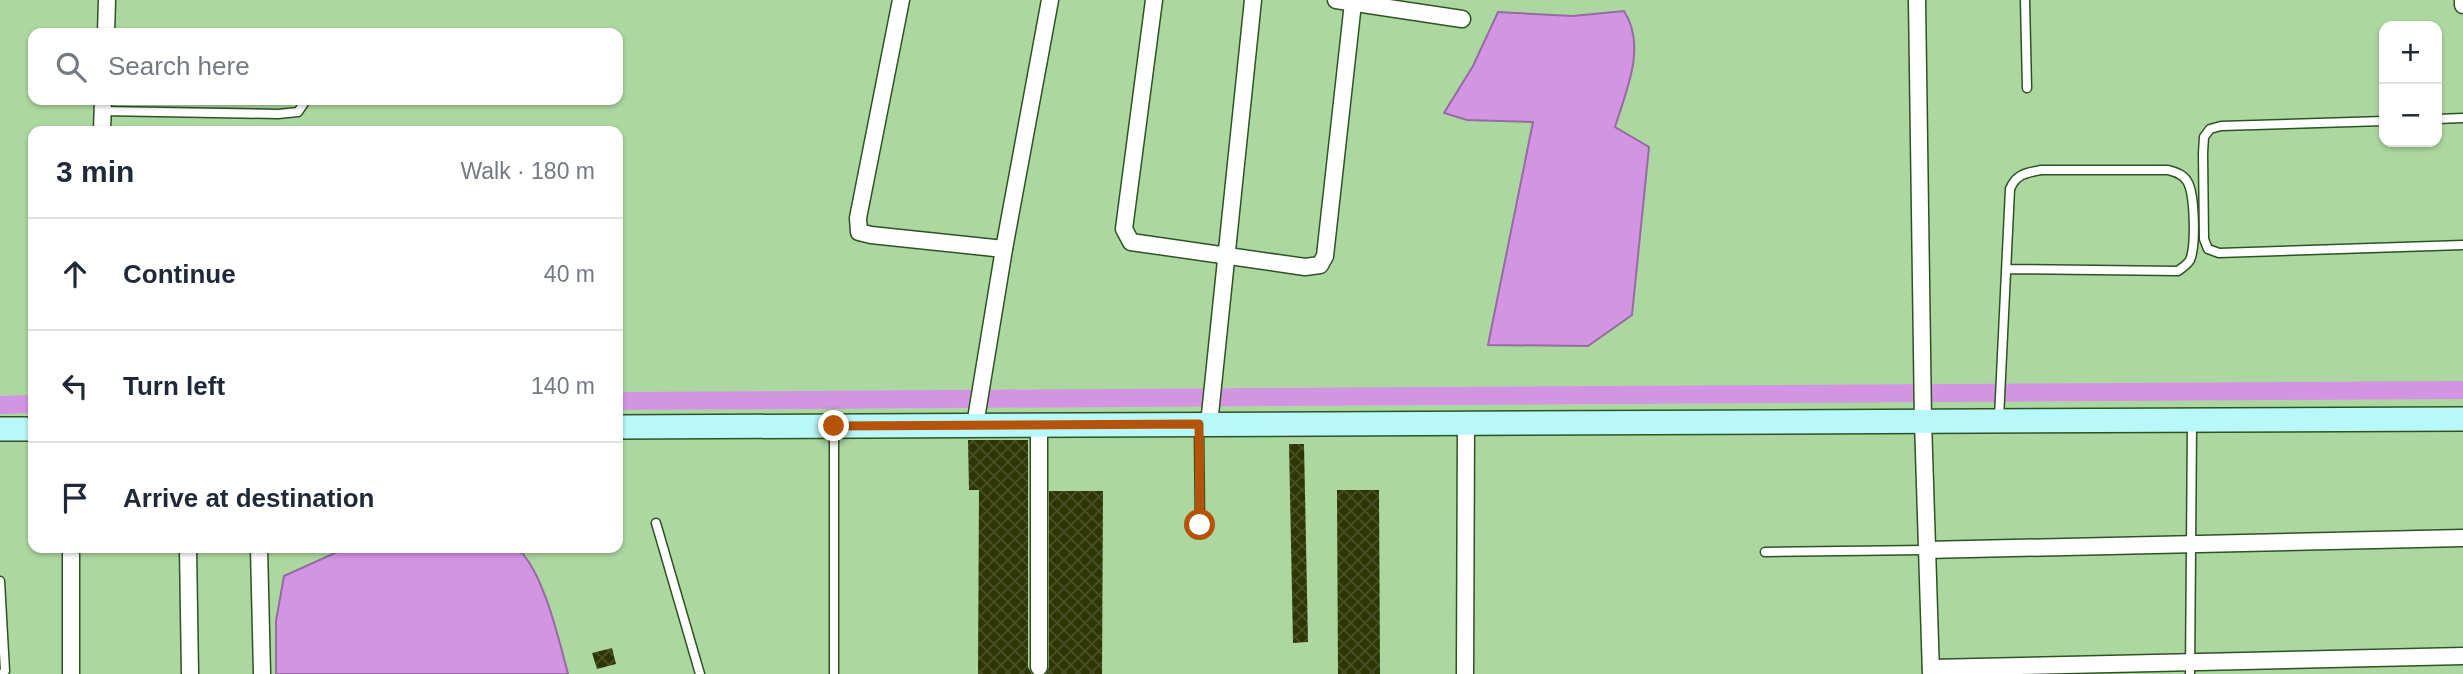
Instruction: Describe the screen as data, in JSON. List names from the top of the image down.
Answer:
{
  "page": {
    "map_buttons": ["+", "−"],
    "search": "Search here",
    "heading": ["3 min", "Walk · 180 m"],
    "list": [
      ["Continue", "40 m"],
      ["Turn left", "140 m"],
      "Arrive at destination"
    ]
  }
}
